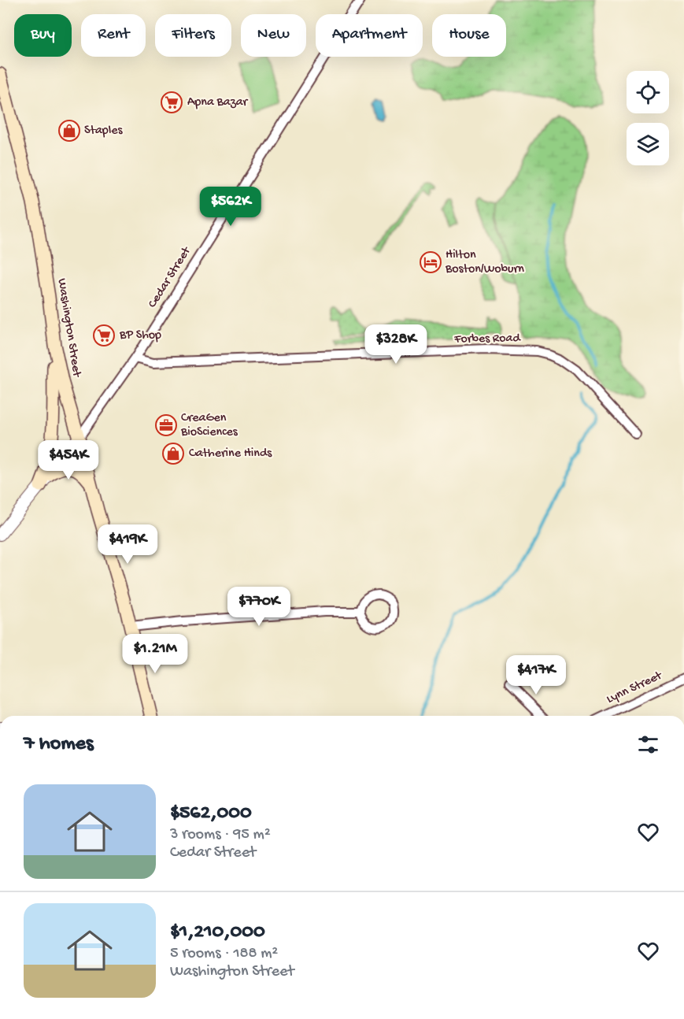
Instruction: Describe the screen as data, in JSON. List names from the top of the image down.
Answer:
{
  "streets": {
    "main road": ["Washington Street"],
    "street": ["Cedar Street", "Forbes Road", "Lynn Street"]
  },
  "crossings": [
    ["Cedar Street", "Washington Street"],
    ["Cedar Street", "Forbes Road"]
  ],
  "places": {
    "supermarket": ["Apna Bazar", "BP Shop"],
    "shop": ["Staples", "Catherine Hinds"],
    "hotel": ["Hilton Boston/Woburn"],
    "office": ["CreaGen BioSciences"]
  },
  "page": {
    "chip": [
      "Buy",
      "Rent",
      "Filters",
      "New",
      "Apartment",
      "House"
    ],
    "price": [
      "$562K",
      "$328K",
      "$454K",
      "$419K",
      "$770K",
      "$1.21M",
      "$417K"
    ],
    "heading": "7 homes",
    "list": [
      {
        "name": "$562,000",
        "note": "3 rooms · 95 m² · Cedar Street"
      },
      {
        "name": "$1,210,000",
        "note": "5 rooms · 188 m² · Washington Street"
      }
    ]
  }
}
